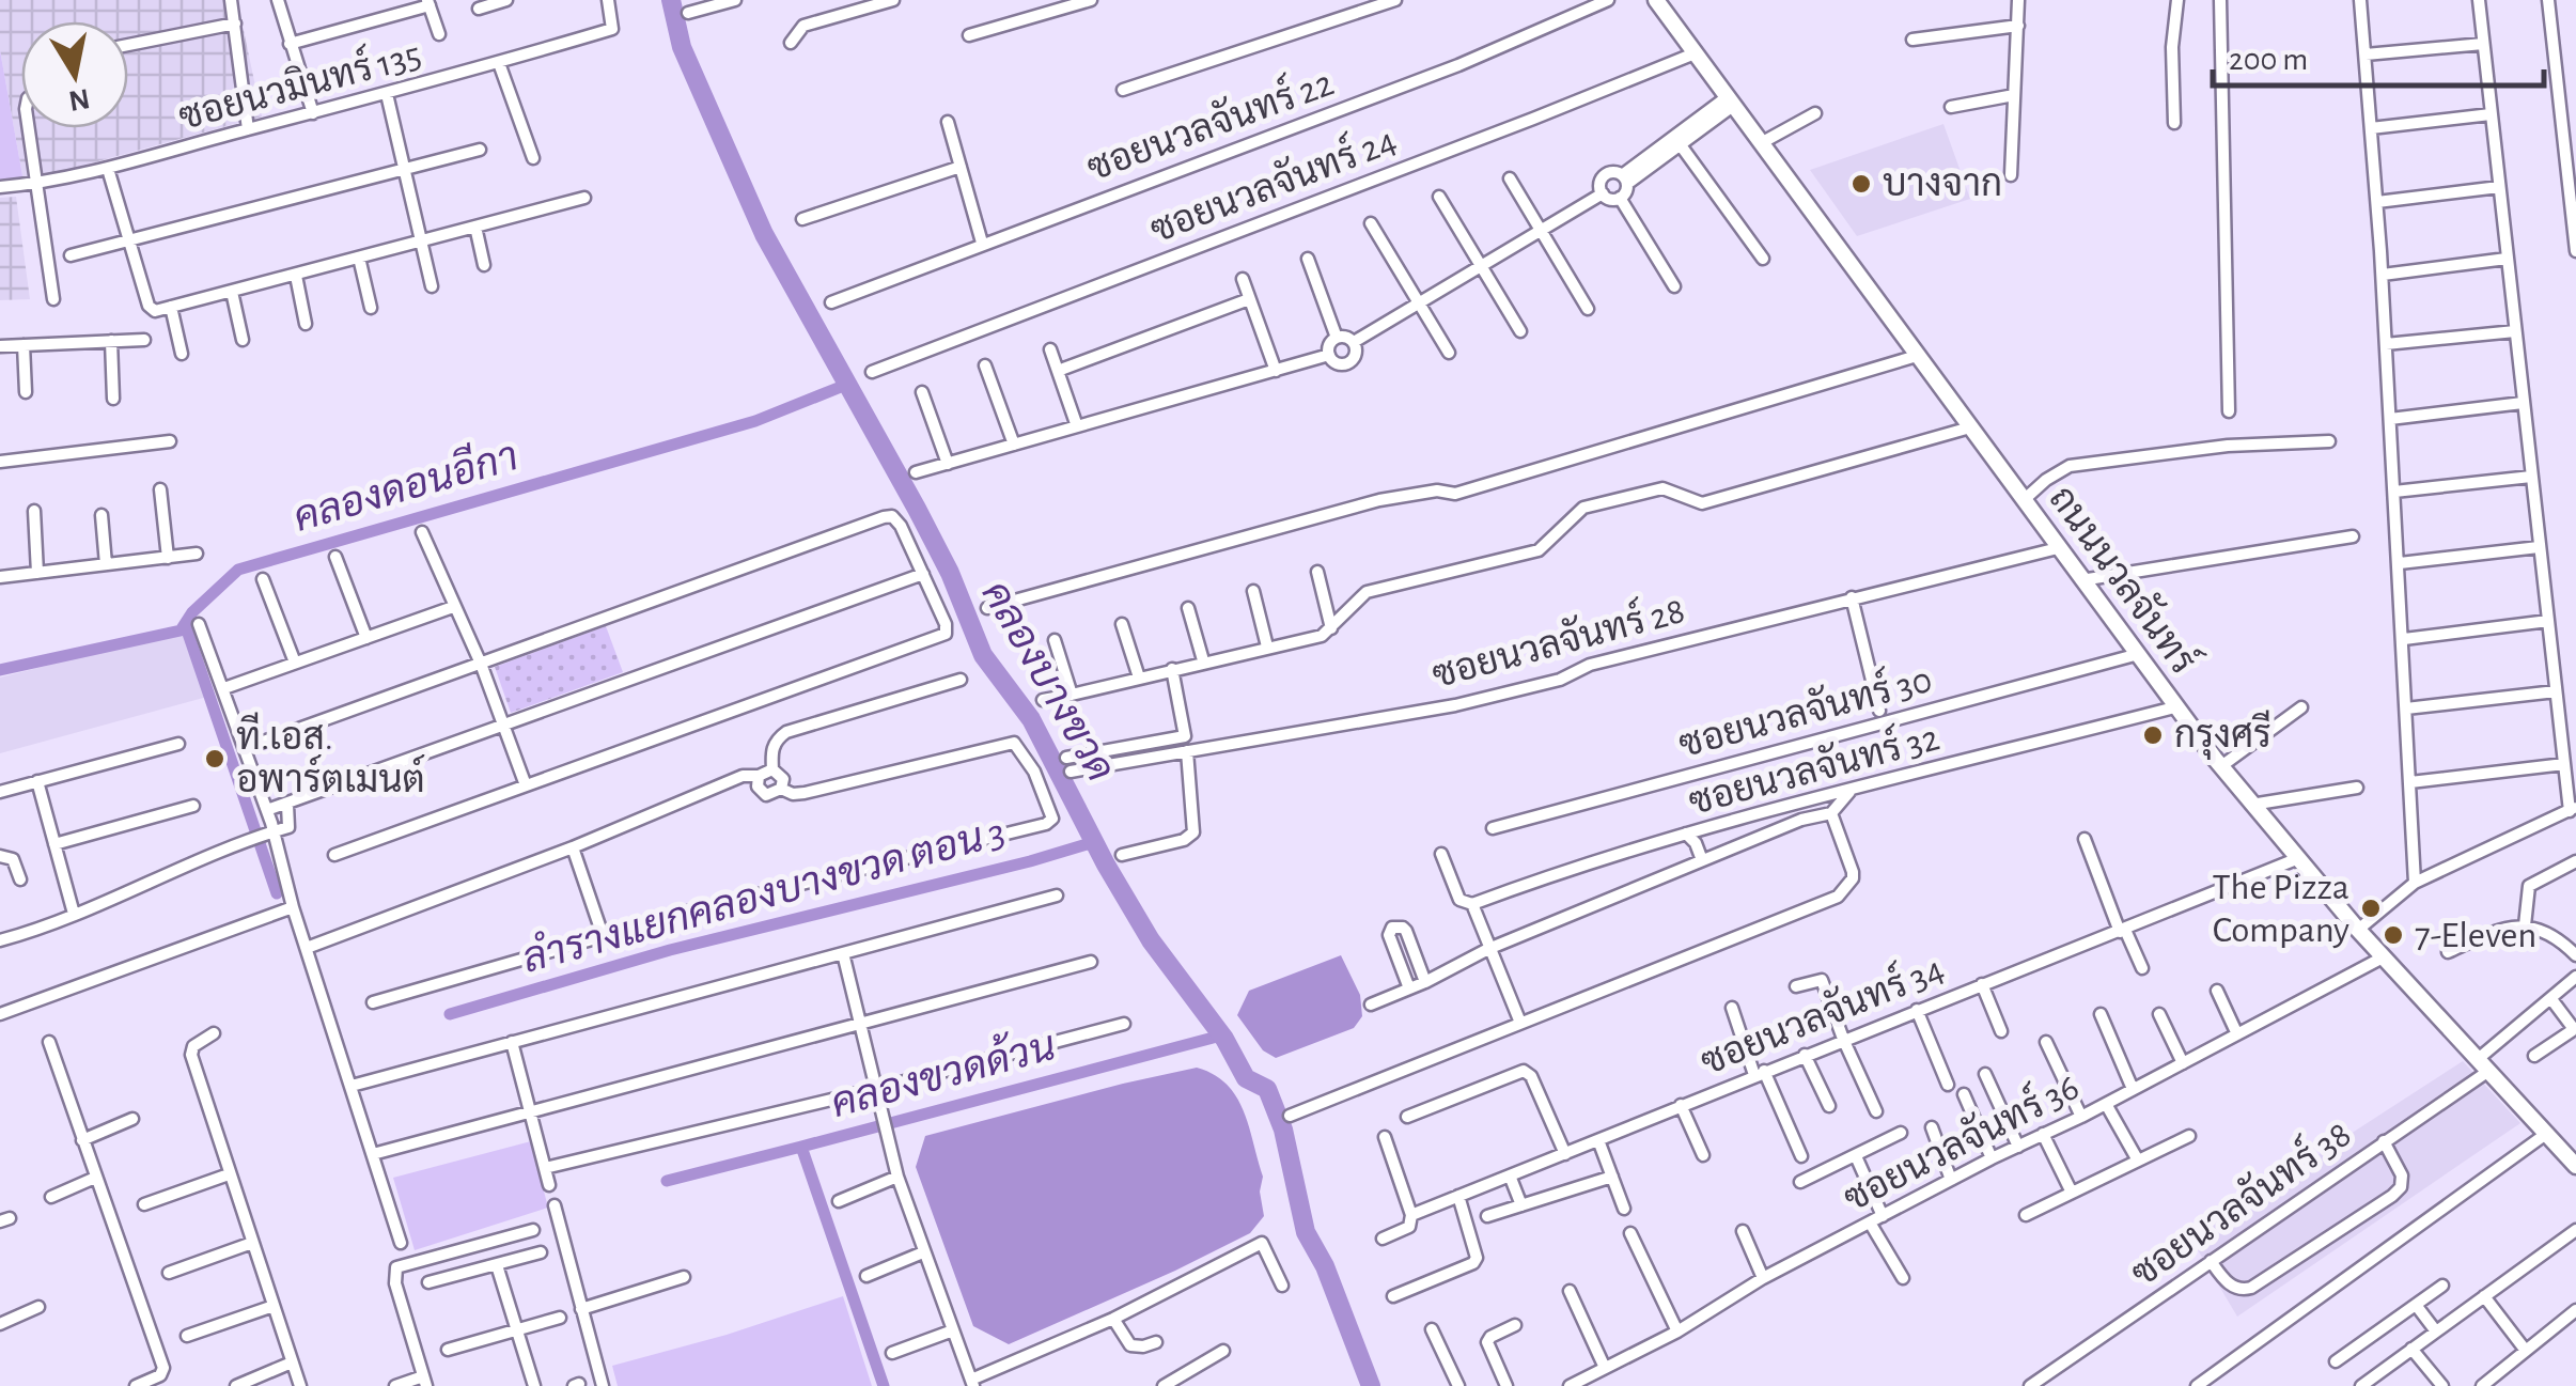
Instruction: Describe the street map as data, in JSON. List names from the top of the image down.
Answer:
{
  "streets": {
    "main road": ["ถนนนวลจันทร์"],
    "street": [
      "ซอยนวมินทร์ 135",
      "ซอยนวลจันทร์ 22",
      "ซอยนวลจันทร์ 24",
      "ซอยนวลจันทร์ 28",
      "ซอยนวลจันทร์ 30",
      "ซอยนวลจันทร์ 32",
      "ซอยนวลจันทร์ 34",
      "ซอยนวลจันทร์ 36",
      "ซอยนวลจันทร์ 38"
    ]
  },
  "crossings": [
    ["ซอยนวลจันทร์ 24", "ถนนนวลจันทร์"],
    ["ถนนนวลจันทร์", "ซอยนวลจันทร์ 28"],
    ["ถนนนวลจันทร์", "ซอยนวลจันทร์ 30"],
    ["ถนนนวลจันทร์", "ซอยนวลจันทร์ 32"],
    ["ถนนนวลจันทร์", "ซอยนวลจันทร์ 34"],
    ["ถนนนวลจันทร์", "ซอยนวลจันทร์ 36"],
    ["ถนนนวลจันทร์", "ซอยนวลจันทร์ 38"]
  ],
  "water": [
    "คลองดอนอีกา",
    "คลองบางขวด",
    "ลำรางแยกคลองบางขวด ตอน 3",
    "คลองขวดด้วน"
  ],
  "places": [
    "บางจาก",
    "กรุงศรี",
    "ที.เอส. อพาร์ตเมนต์",
    "The Pizza Company",
    "7-Eleven"
  ],
  "scale_bar": "200 m",
  "north": "bottom"
}
